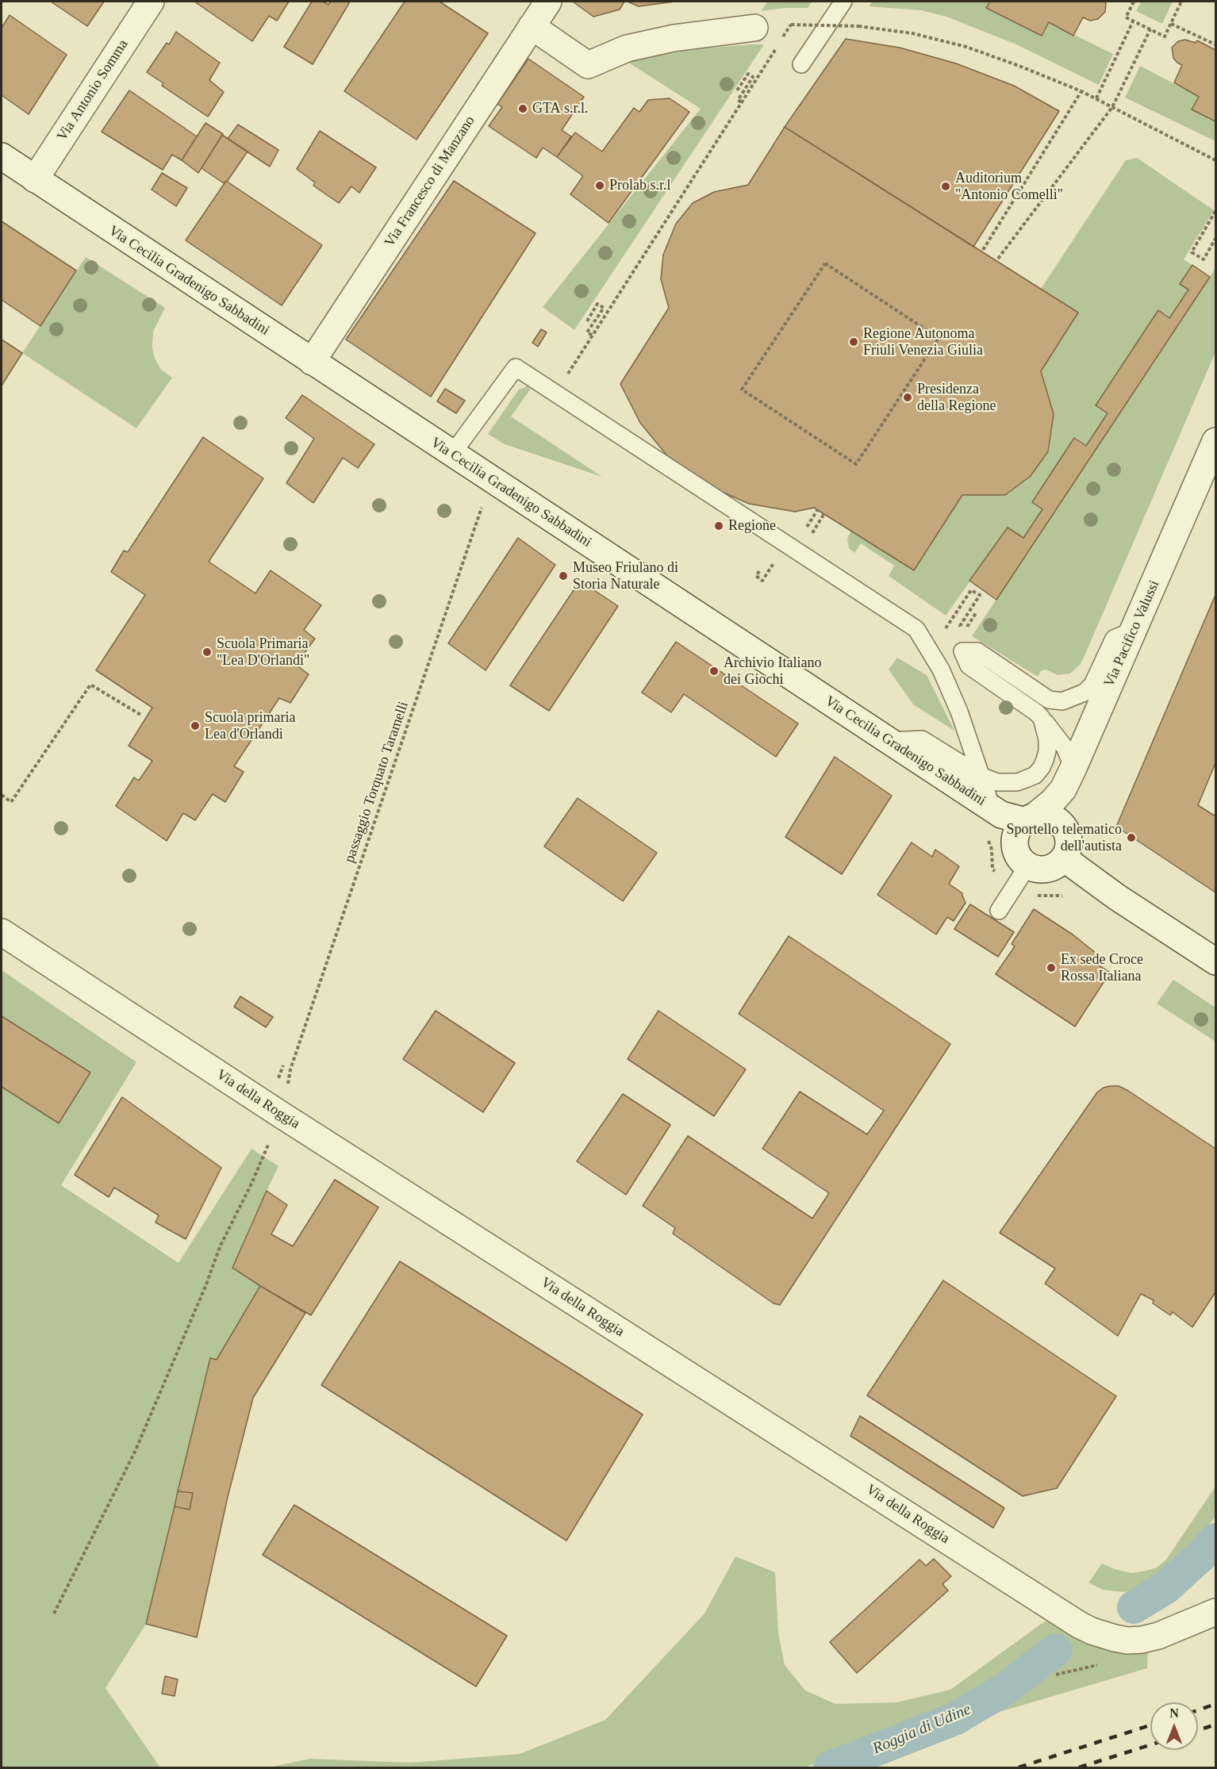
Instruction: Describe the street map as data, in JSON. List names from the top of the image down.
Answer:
{
  "streets": {
    "street": [
      "Via Antonio Somma",
      "Via Francesco di Manzano",
      "Via Cecilia Gradenigo Sabbadini",
      "Via Pacifico Valussi",
      "Via della Roggia"
    ],
    "path": ["passaggio Torquato Taramelli"]
  },
  "crossings": [
    ["Via Antonio Somma", "Via Cecilia Gradenigo Sabbadini"],
    ["Via Francesco di Manzano", "Via Cecilia Gradenigo Sabbadini"],
    ["Via Cecilia Gradenigo Sabbadini", "Via Pacifico Valussi"]
  ],
  "water": ["Roggia di Udine"],
  "places": [
    "GTA s.r.l.",
    "Prolab s.r.l",
    "Auditorium \"Antonio Comelli\"",
    "Regione Autonoma Friuli Venezia Giulia",
    "Presidenza della Regione",
    "Regione",
    "Museo Friulano di Storia Naturale",
    "Scuola Primaria \"Lea D'Orlandi\"",
    "Archivio Italiano dei Giochi",
    "Scuola primaria Lea d'Orlandi",
    "Sportello telematico dell'autista",
    "Ex sede Croce Rossa Italiana"
  ],
  "north": "top"
}
